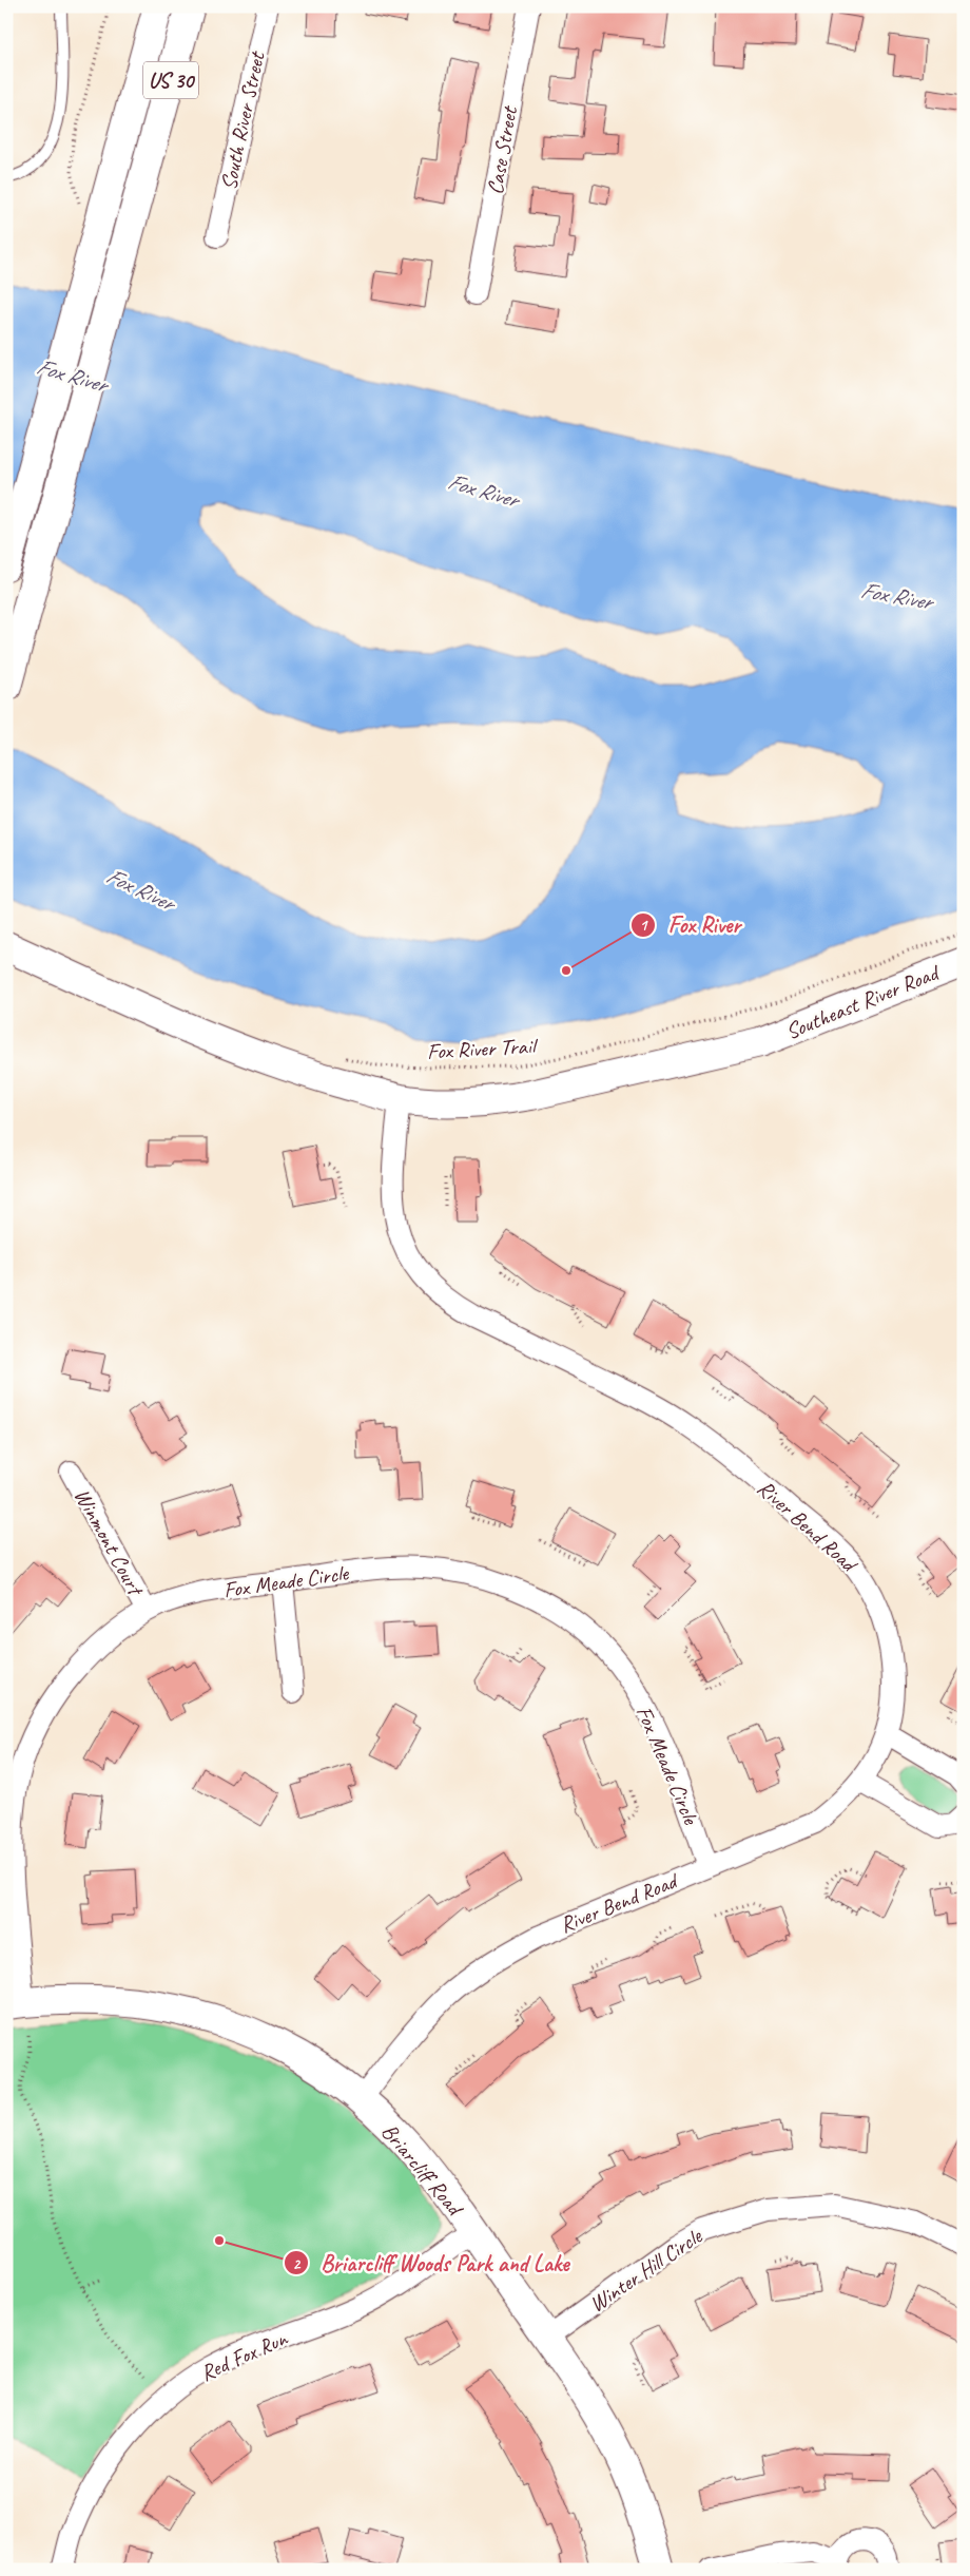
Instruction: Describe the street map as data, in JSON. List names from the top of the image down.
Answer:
{
  "streets": {
    "street": [
      "US 30",
      "South River Street",
      "Case Street",
      "Southeast River Road",
      "River Bend Road",
      "Winmont Court",
      "Fox Meade Circle",
      "Briarcliff Road",
      "Winter Hill Circle",
      "Red Fox Run"
    ],
    "path": ["Fox River Trail"]
  },
  "crossings": [
    ["Southeast River Road", "River Bend Road"],
    ["River Bend Road", "Fox Meade Circle"],
    ["River Bend Road", "Briarcliff Road"],
    ["Winmont Court", "Fox Meade Circle"],
    ["Fox Meade Circle", "Briarcliff Road"],
    ["Briarcliff Road", "Winter Hill Circle"],
    ["Briarcliff Road", "Red Fox Run"]
  ],
  "water": ["Fox River"],
  "places": ["Fox River", "Briarcliff Woods Park and Lake"]
}
